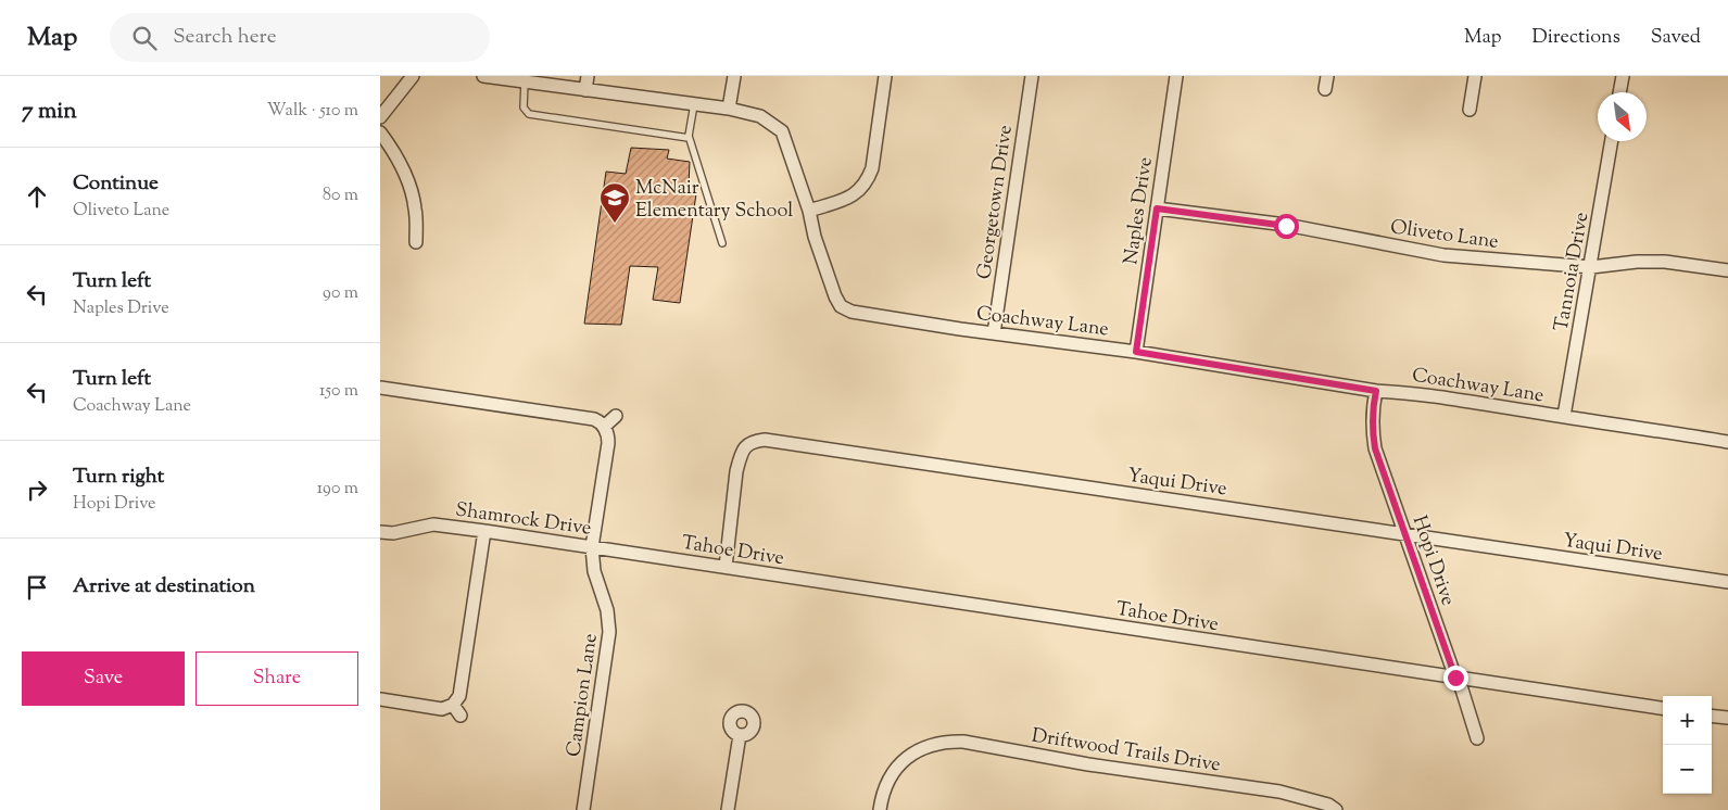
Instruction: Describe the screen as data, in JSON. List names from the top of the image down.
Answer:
{
  "streets": {
    "street": [
      "Georgetown Drive",
      "Naples Drive",
      "Oliveto Lane",
      "Tannoia Drive",
      "Coachway Lane",
      "Yaqui Drive",
      "Shamrock Drive",
      "Tahoe Drive",
      "Hopi Drive",
      "Campion Lane",
      "Driftwood Trails Drive"
    ]
  },
  "crossings": [
    ["Georgetown Drive", "Coachway Lane"],
    ["Naples Drive", "Oliveto Lane"],
    ["Naples Drive", "Coachway Lane"],
    ["Oliveto Lane", "Tannoia Drive"],
    ["Tannoia Drive", "Coachway Lane"],
    ["Coachway Lane", "Hopi Drive"],
    ["Yaqui Drive", "Tahoe Drive"],
    ["Yaqui Drive", "Hopi Drive"],
    ["Shamrock Drive", "Tahoe Drive"],
    ["Shamrock Drive", "Campion Lane"],
    ["Tahoe Drive", "Hopi Drive"]
  ],
  "places": {
    "school or university": ["McNair Elementary School"]
  },
  "north": "bottom right",
  "page": {
    "header": "Map",
    "search": "Search here",
    "nav": ["Map", "Directions", "Saved"],
    "heading": ["7 min", "Walk · 510 m"],
    "list": [
      ["Continue", "Oliveto Lane", "80 m"],
      ["Turn left", "Naples Drive", "90 m"],
      ["Turn left", "Coachway Lane", "150 m"],
      ["Turn right", "Hopi Drive", "190 m"],
      "Arrive at destination"
    ],
    "buttons": ["Save", "Share"],
    "map_buttons": ["+", "−"]
  }
}
